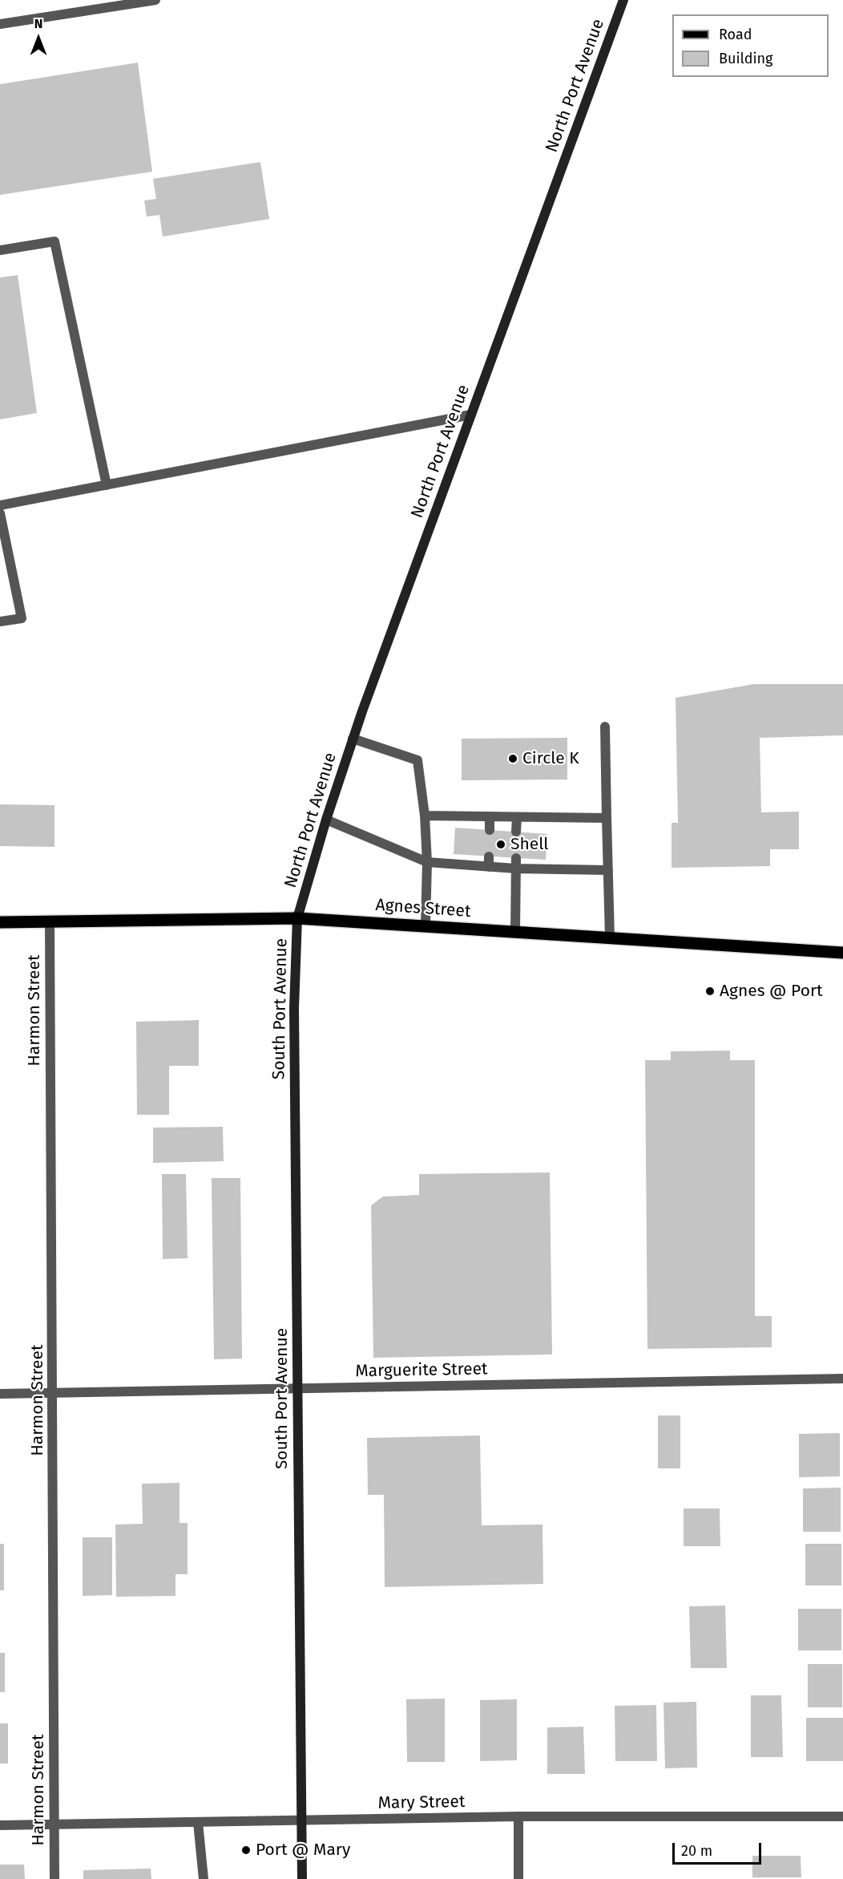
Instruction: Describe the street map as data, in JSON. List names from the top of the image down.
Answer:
{
  "streets": {
    "main road": ["North Port Avenue", "Agnes Street", "South Port Avenue"],
    "street": ["Harmon Street", "Marguerite Street", "Mary Street"]
  },
  "crossings": [
    ["North Port Avenue", "Agnes Street"],
    ["North Port Avenue", "South Port Avenue"],
    ["Agnes Street", "South Port Avenue"],
    ["Agnes Street", "Harmon Street"],
    ["South Port Avenue", "Marguerite Street"],
    ["South Port Avenue", "Mary Street"],
    ["Harmon Street", "Marguerite Street"],
    ["Harmon Street", "Mary Street"]
  ],
  "places": [
    "Circle K",
    "Shell",
    "Agnes @ Port",
    "Port @ Mary"
  ],
  "legend": ["Road", "Building"],
  "scale_bar": "20 m",
  "north": "top"
}
